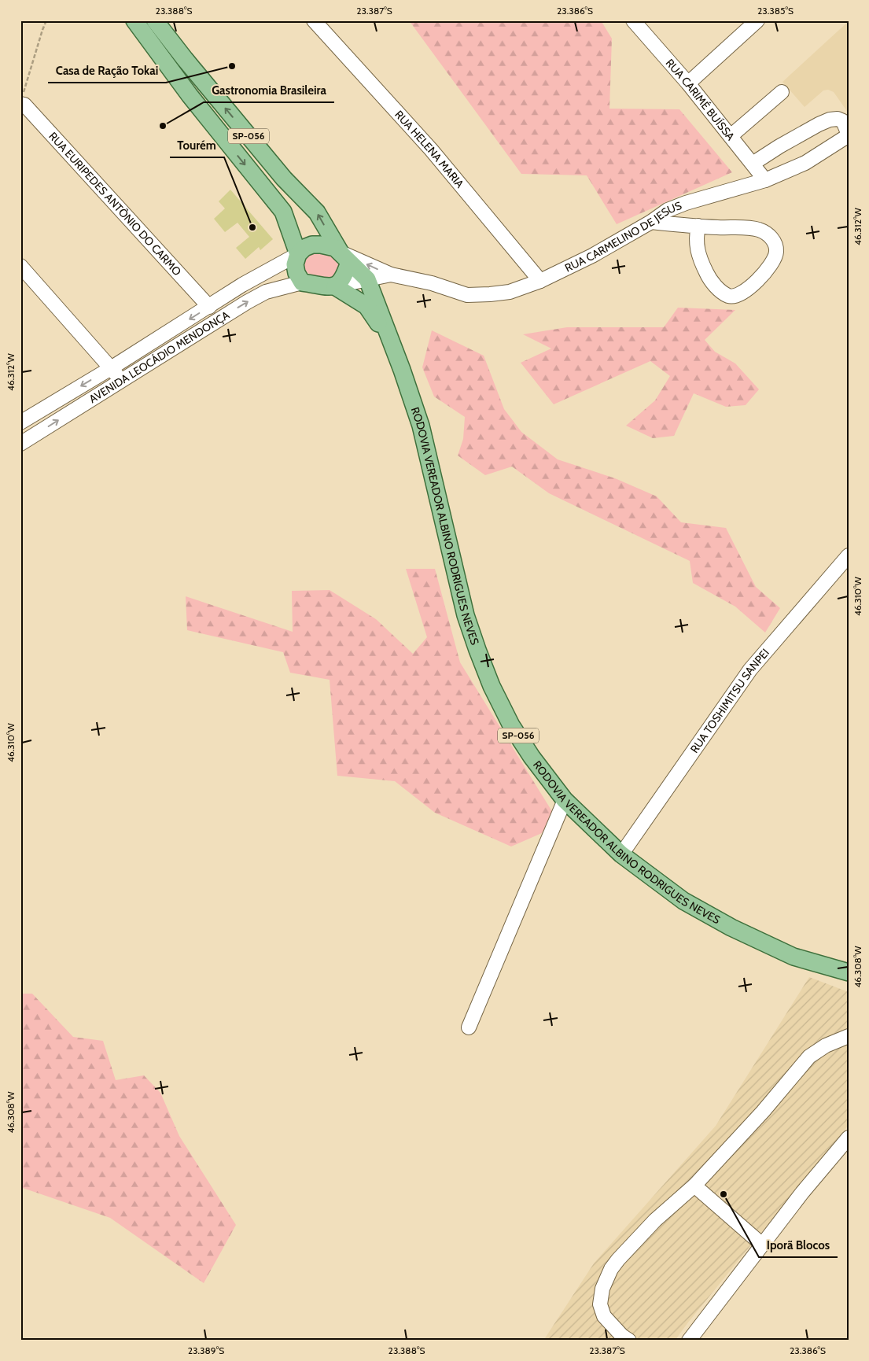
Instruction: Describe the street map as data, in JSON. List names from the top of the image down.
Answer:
{
  "streets": {
    "main road": ["SP-056", "RODOVIA VEREADOR ALBINO RODRIGUES NEVES"],
    "street": [
      "RUA CARIMÉ BUÍSSA",
      "RUA HELENA MARIA",
      "RUA EURIPEDES ANTÔNIO DO CARMO",
      "RUA CARMELINO DE JESUS",
      "AVENIDA LEOCÁDIO MENDONÇA",
      "RUA TOSHIMITSU SANPEI"
    ]
  },
  "crossings": [
    ["RUA CARIMÉ BUÍSSA", "RUA CARMELINO DE JESUS"],
    ["RUA HELENA MARIA", "RUA CARMELINO DE JESUS"],
    ["RUA EURIPEDES ANTÔNIO DO CARMO", "AVENIDA LEOCÁDIO MENDONÇA"],
    ["RUA CARMELINO DE JESUS", "AVENIDA LEOCÁDIO MENDONÇA"],
    ["RUA CARMELINO DE JESUS", "RODOVIA VEREADOR ALBINO RODRIGUES NEVES"],
    ["AVENIDA LEOCÁDIO MENDONÇA", "RODOVIA VEREADOR ALBINO RODRIGUES NEVES"],
    ["RODOVIA VEREADOR ALBINO RODRIGUES NEVES", "RUA TOSHIMITSU SANPEI"]
  ],
  "places": [
    "Casa de Ração Tokai",
    "Gastronomia Brasileira",
    "Tourém",
    "Iporã Blocos"
  ],
  "coordinates": [
    "23.388°S",
    "23.387°S",
    "23.386°S",
    "23.385°S",
    "46.312°W",
    "46.310°W",
    "46.308°W",
    "23.389°S"
  ]
}
